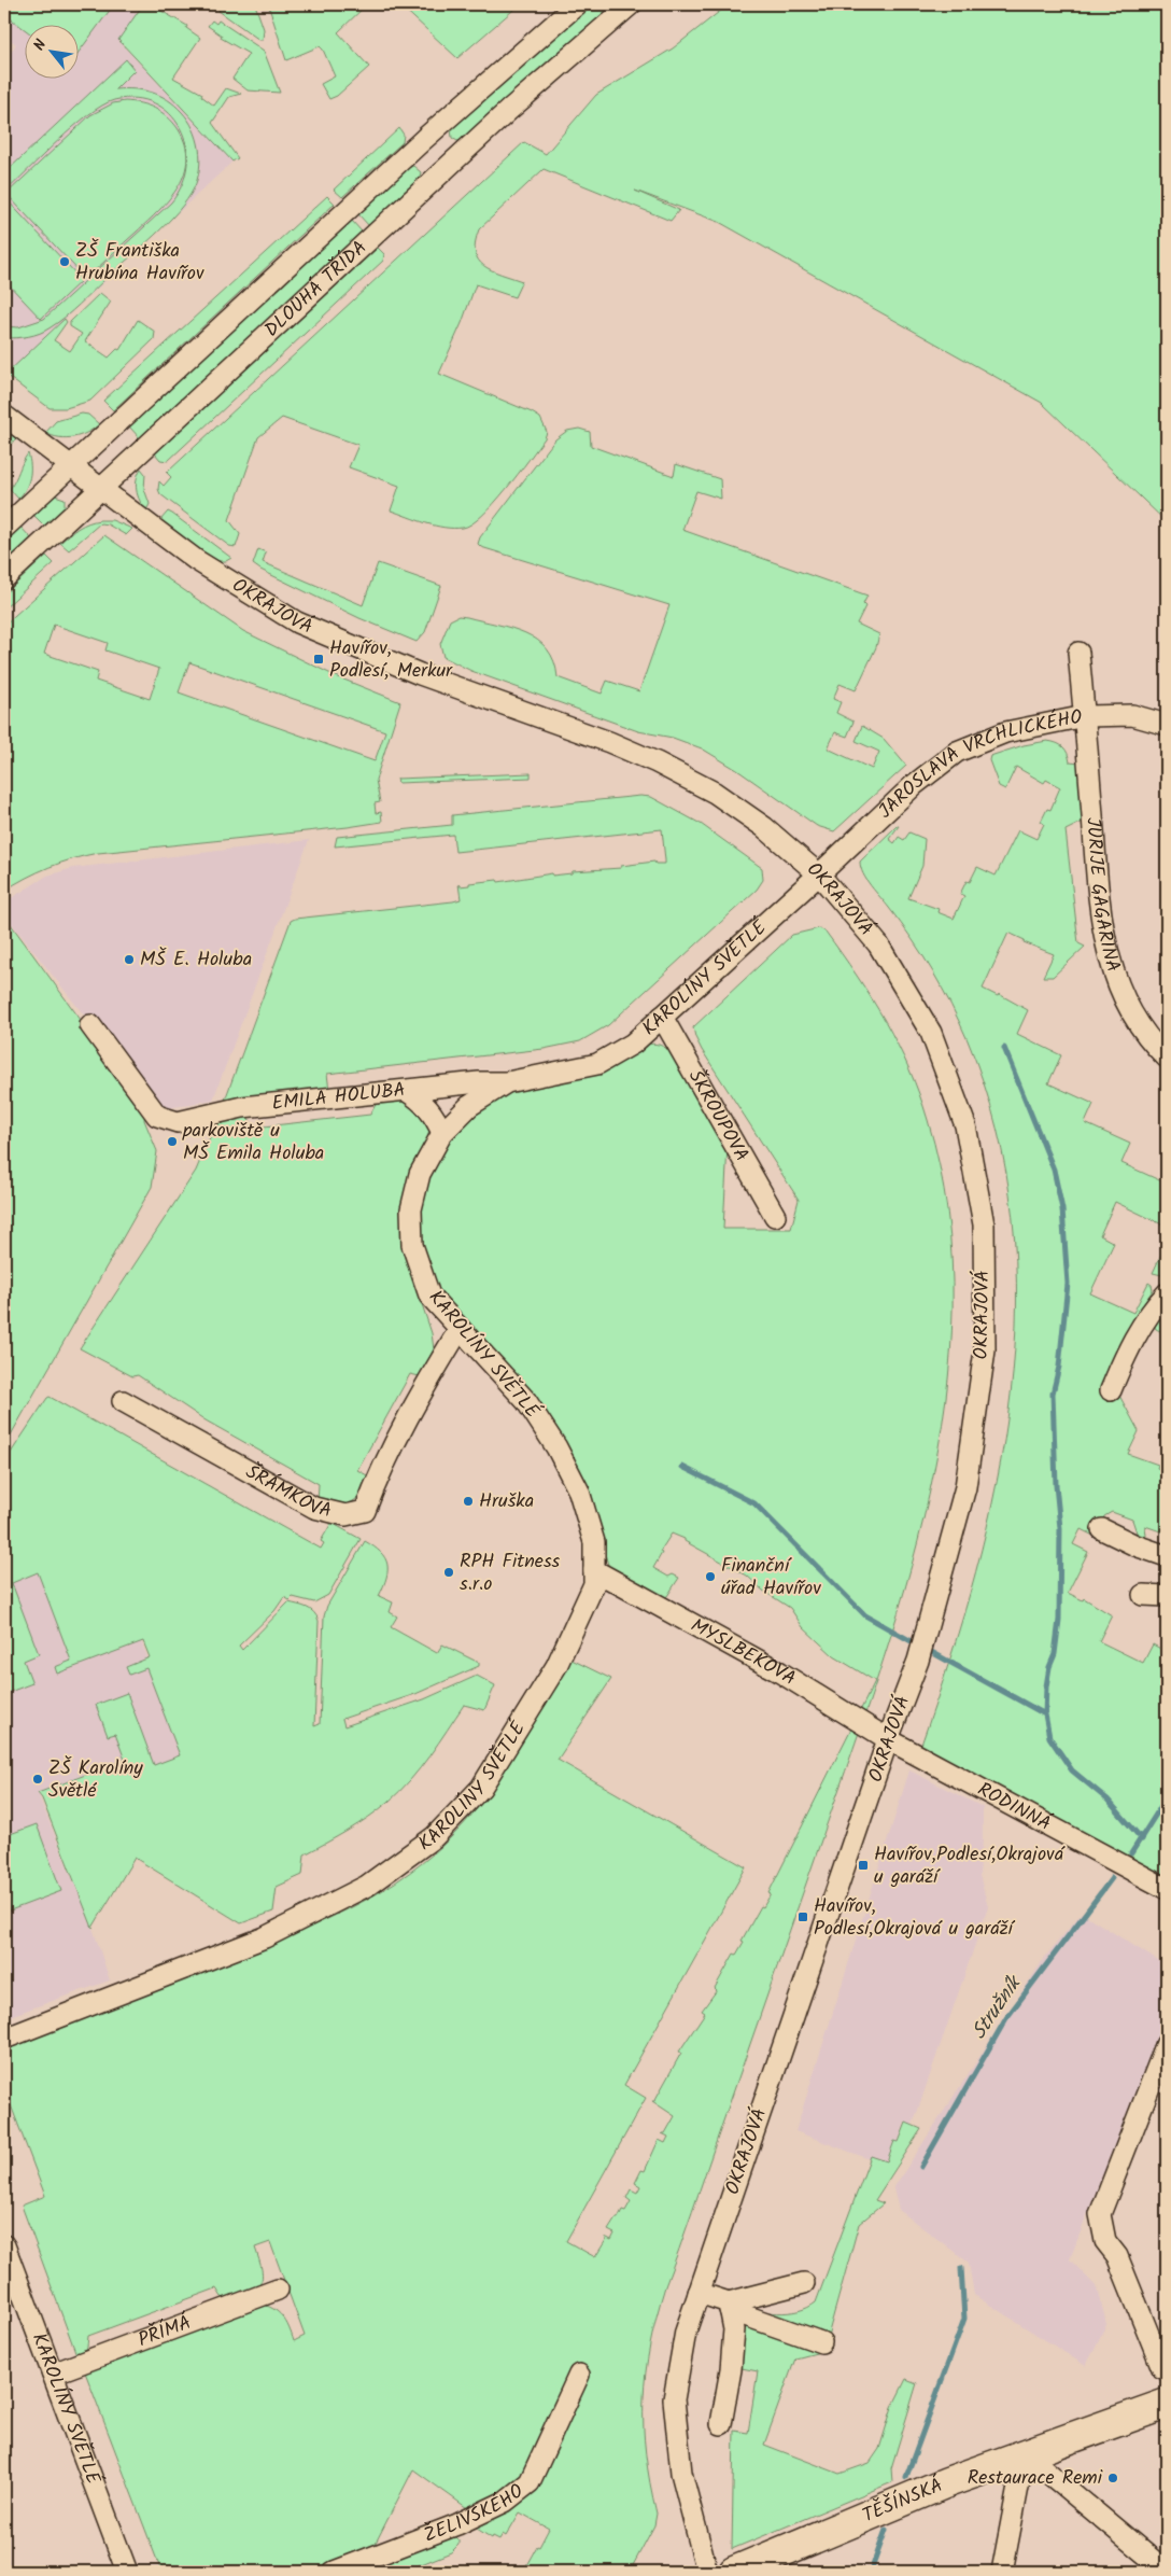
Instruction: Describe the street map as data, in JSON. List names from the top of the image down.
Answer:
{
  "streets": {
    "main road": ["TĚŠÍNSKÁ"],
    "street": [
      "DLOUHÁ TŘÍDA",
      "OKRAJOVÁ",
      "JAROSLAVA VRCHLICKÉHO",
      "JURIJE GAGARINA",
      "KAROLÍNY SVĚTLÉ",
      "EMILA HOLUBA",
      "ŠKROUPOVA",
      "ŠRÁMKOVA",
      "MYSLBEKOVA",
      "RODINNÁ",
      "PŘÍMÁ",
      "ŽELIVSKÉHO"
    ]
  },
  "crossings": [
    ["DLOUHÁ TŘÍDA", "OKRAJOVÁ"],
    ["OKRAJOVÁ", "JAROSLAVA VRCHLICKÉHO"],
    ["OKRAJOVÁ", "KAROLÍNY SVĚTLÉ"],
    ["OKRAJOVÁ", "MYSLBEKOVA"],
    ["OKRAJOVÁ", "RODINNÁ"],
    ["JAROSLAVA VRCHLICKÉHO", "JURIJE GAGARINA"],
    ["JAROSLAVA VRCHLICKÉHO", "KAROLÍNY SVĚTLÉ"],
    ["KAROLÍNY SVĚTLÉ", "EMILA HOLUBA"],
    ["KAROLÍNY SVĚTLÉ", "ŠKROUPOVA"],
    ["KAROLÍNY SVĚTLÉ", "ŠRÁMKOVA"],
    ["KAROLÍNY SVĚTLÉ", "MYSLBEKOVA"],
    ["KAROLÍNY SVĚTLÉ", "PŘÍMÁ"],
    ["MYSLBEKOVA", "RODINNÁ"]
  ],
  "water": ["Stružník"],
  "places": {
    "other": [
      "ZŠ Františka Hrubína Havířov",
      "MŠ E. Holuba",
      "parkoviště u MŠ Emila Holuba",
      "Hruška",
      "RPH Fitness s.r.o",
      "Finanční úřad Havířov",
      "ZŠ Karolíny Světlé",
      "Restaurace Remi"
    ],
    "transit": ["Havířov, Podlesí, Merkur", "Havířov,Podlesí,Okrajová u garáží", "Havířov, Podlesí,Okrajová u garáží"]
  },
  "north": "top left"
}
